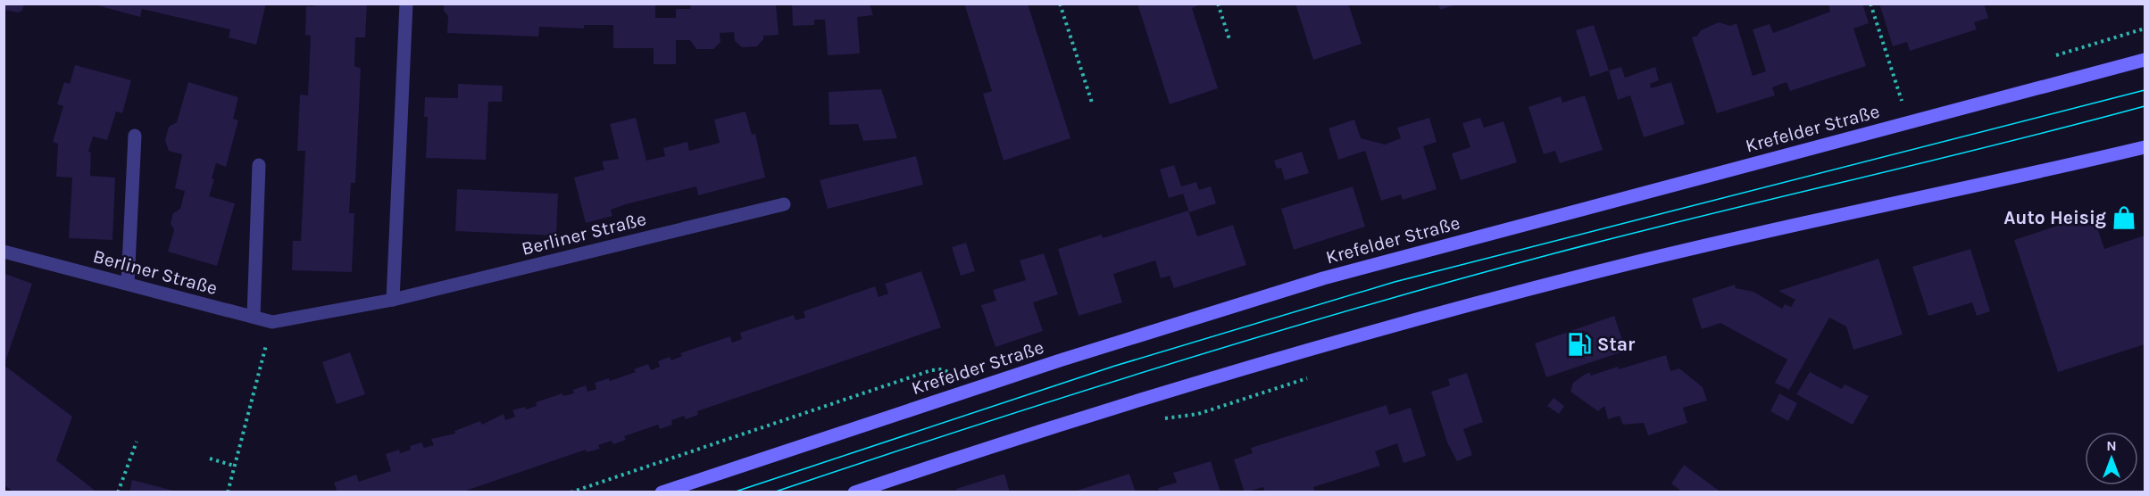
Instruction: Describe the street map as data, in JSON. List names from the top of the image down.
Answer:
{
  "streets": {
    "main road": ["Krefelder Straße"],
    "street": ["Berliner Straße"]
  },
  "places": {
    "shop": ["Auto Heisig"],
    "fuel station": ["Star"]
  },
  "north": "top"
}
